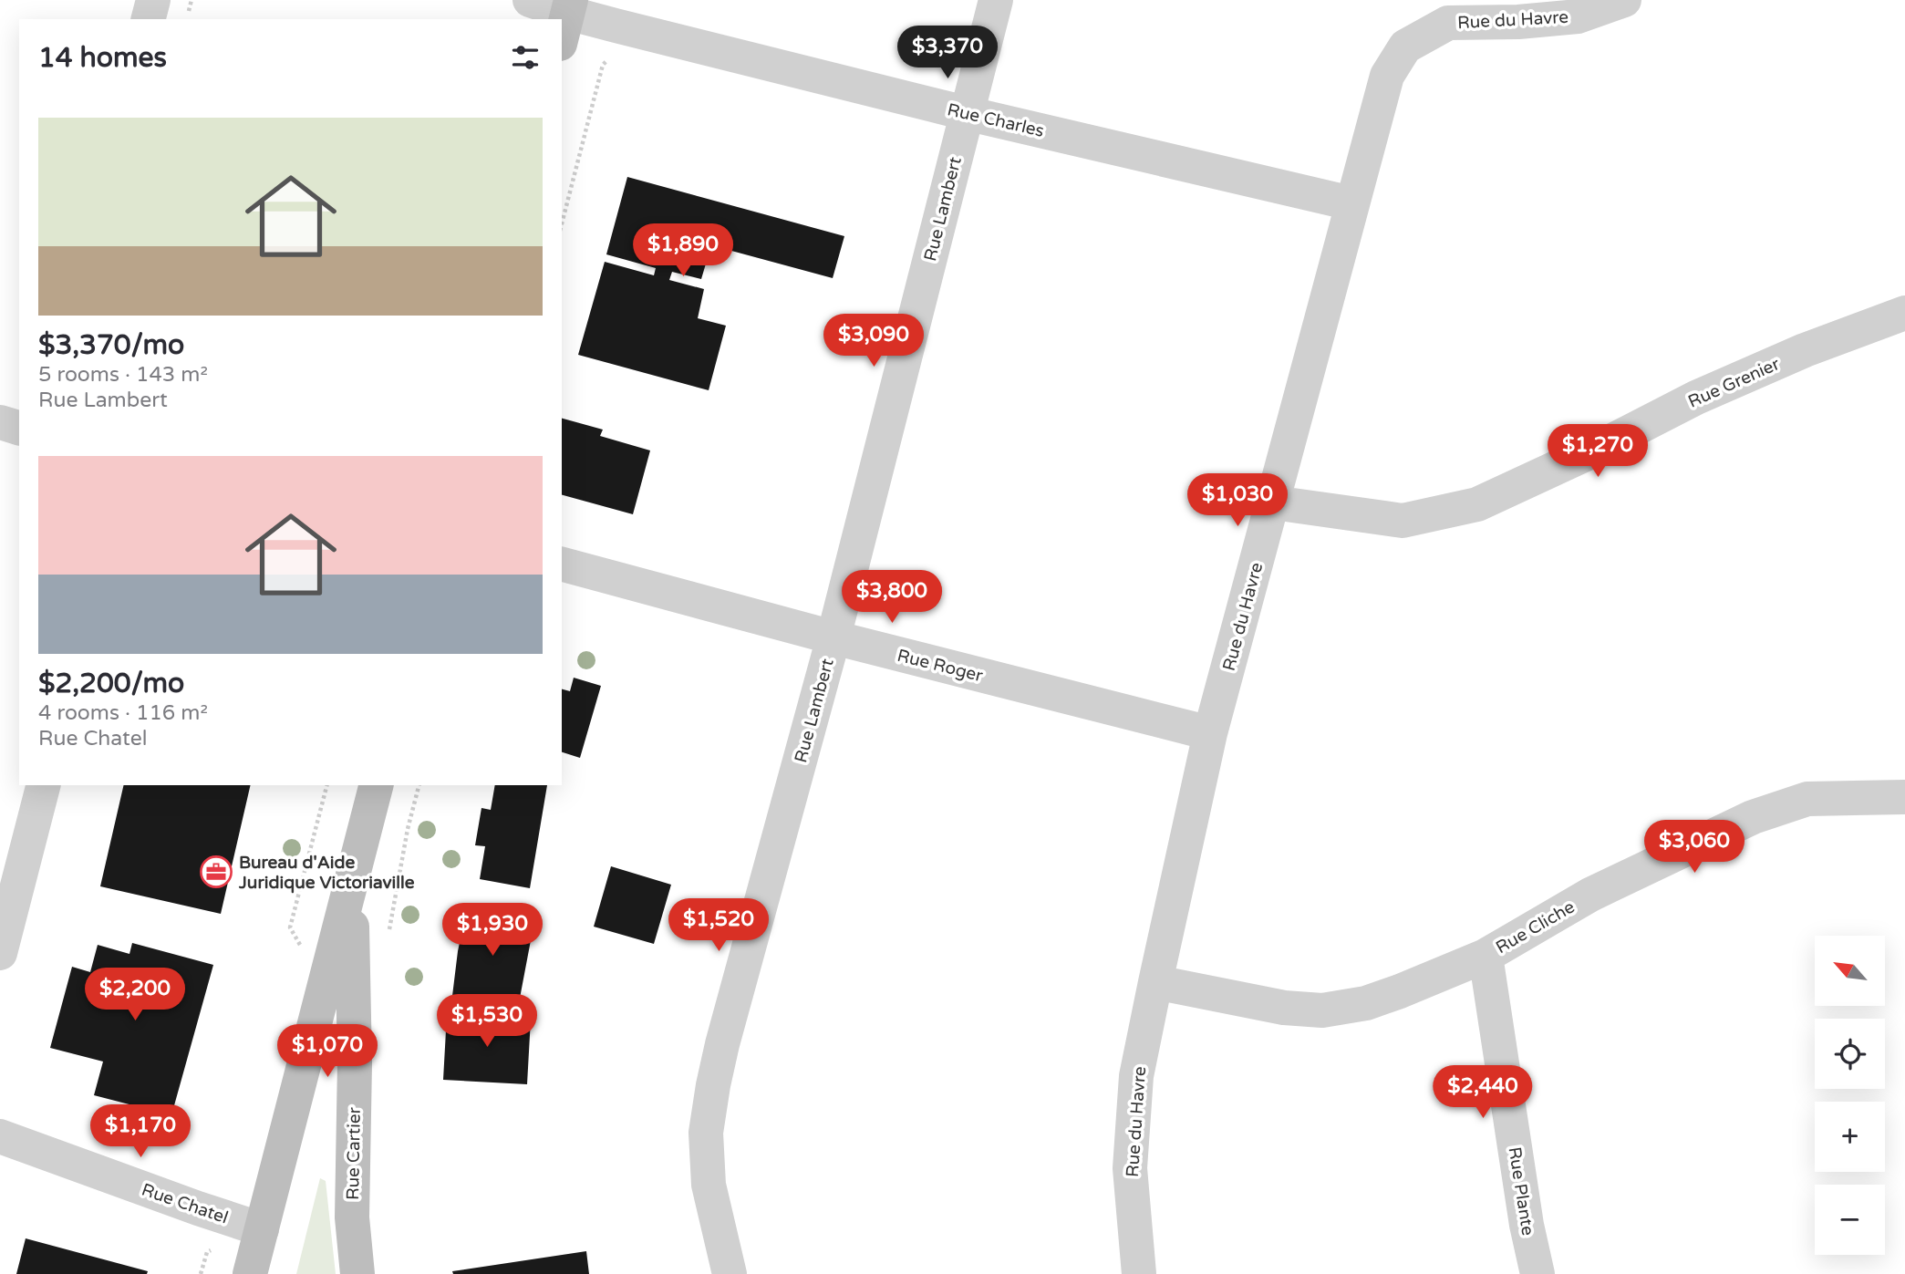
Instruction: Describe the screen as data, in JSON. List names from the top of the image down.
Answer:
{
  "streets": {
    "street": [
      "Rue du Havre",
      "Rue Charles",
      "Rue Lambert",
      "Rue Grenier",
      "Rue Roger",
      "Rue Cliche",
      "Rue Cartier",
      "Rue Plante",
      "Rue Chatel"
    ]
  },
  "crossings": [
    ["Rue du Havre", "Rue Charles"],
    ["Rue du Havre", "Rue Grenier"],
    ["Rue du Havre", "Rue Roger"],
    ["Rue du Havre", "Rue Cliche"],
    ["Rue Charles", "Rue Lambert"],
    ["Rue Lambert", "Rue Roger"],
    ["Rue Cliche", "Rue Plante"]
  ],
  "places": {
    "office": ["Bureau d'Aide Juridique Victoriaville"]
  },
  "north": "top left",
  "page": {
    "heading": "14 homes",
    "price": [
      "$3,370",
      "$1,890",
      "$3,090",
      "$1,270",
      "$1,030",
      "$3,800",
      "$3,060",
      "$1,520",
      "$1,930",
      "$2,200",
      "$1,530",
      "$1,070",
      "$2,440",
      "$1,170"
    ],
    "list": [
      {
        "name": "$3,370/mo",
        "note": "5 rooms · 143 m² · Rue Lambert"
      },
      {
        "name": "$2,200/mo",
        "note": "4 rooms · 116 m² · Rue Chatel"
      }
    ],
    "map_buttons": ["+", "−"]
  }
}
